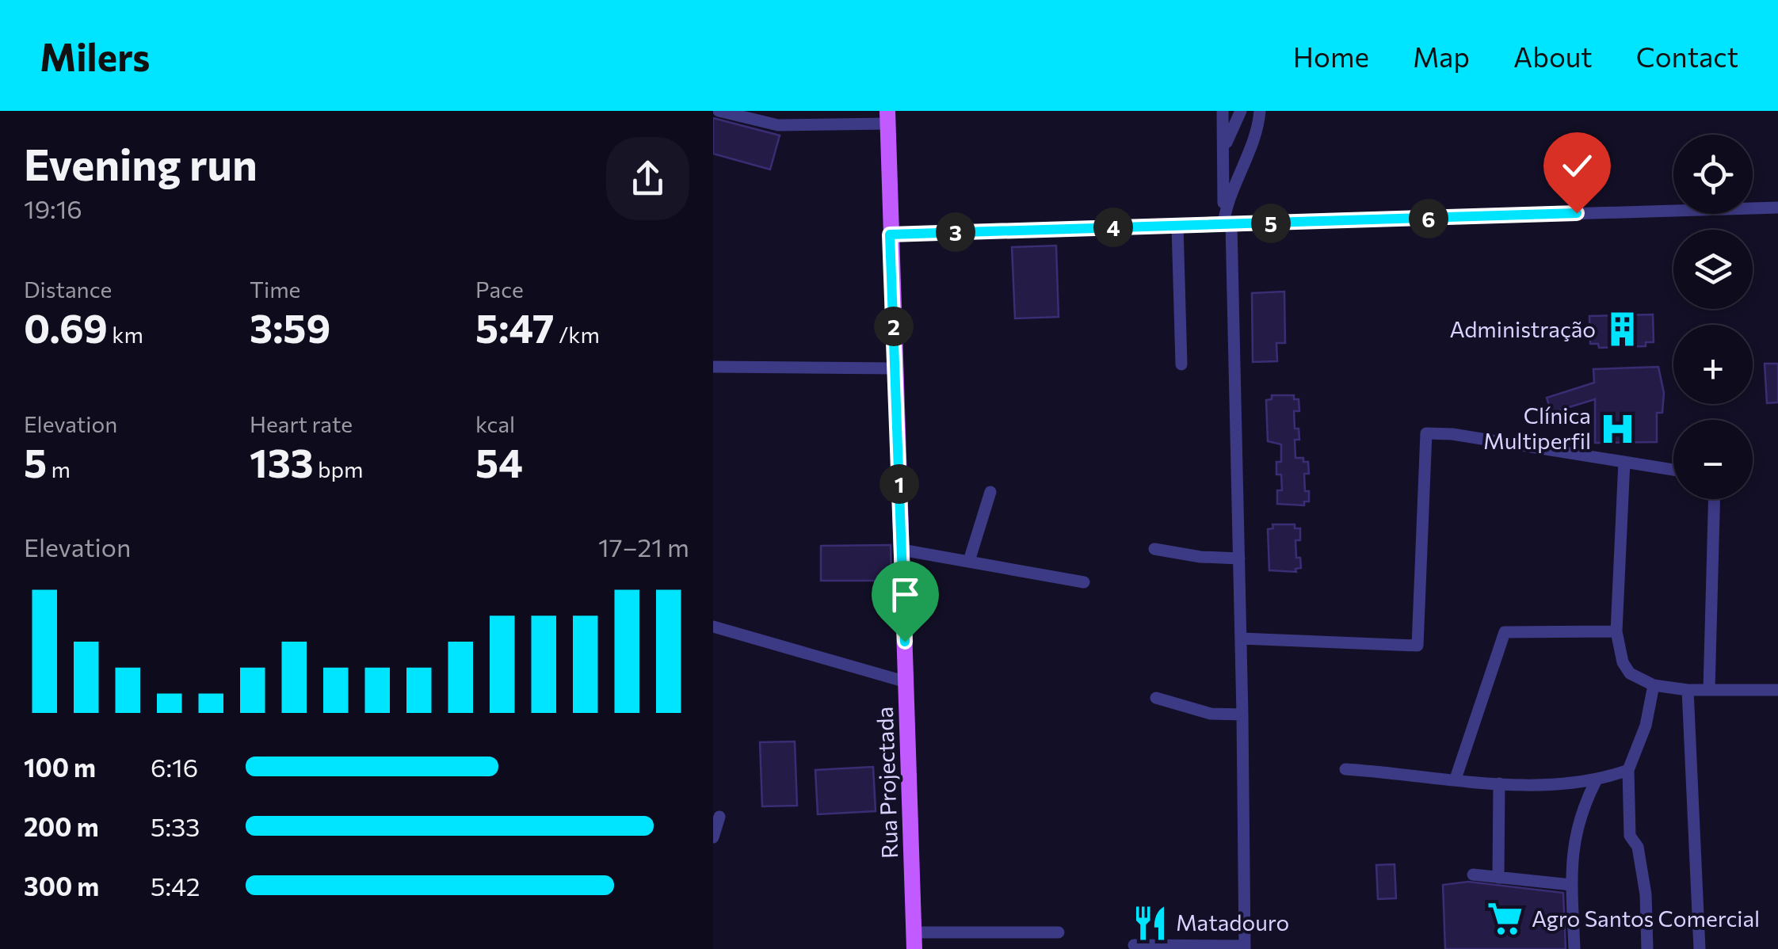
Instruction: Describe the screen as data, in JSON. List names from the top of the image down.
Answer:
{
  "streets": {
    "main road": ["Rua Projectada"]
  },
  "places": {
    "building": ["Administração"],
    "hospital": ["Clínica Multiperfil"],
    "supermarket": ["Agro Santos Comercial"],
    "restaurant": ["Matadouro"]
  },
  "page": {
    "header": "Milers",
    "nav": [
      "Home",
      "Map",
      "About",
      "Contact"
    ],
    "heading": ["Evening run", "19:16"],
    "map_buttons": ["+", "−"],
    "pins": [
      "6",
      "5",
      "4",
      "3",
      "2",
      "1"
    ],
    "stats": [
      ["Distance", "0.69 km"],
      ["Time", "3:59"],
      ["Pace", "5:47 /km"],
      ["Elevation", "5 m"],
      ["Heart rate", "133 bpm"],
      ["kcal", "54"]
    ],
    "chart": ["Elevation", "17–21 m"],
    "list": [
      {
        "name": "100 m",
        "note": "6:16"
      },
      {
        "name": "200 m",
        "note": "5:33"
      },
      {
        "name": "300 m",
        "note": "5:42"
      }
    ]
  }
}
